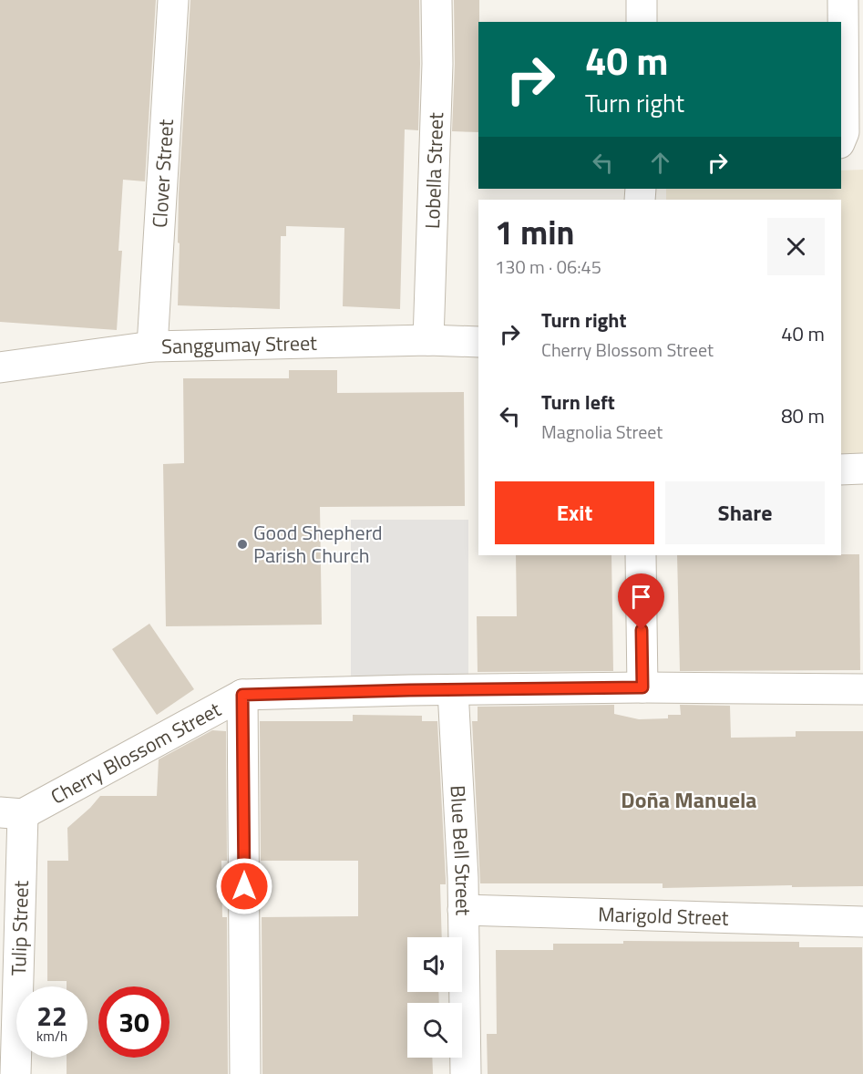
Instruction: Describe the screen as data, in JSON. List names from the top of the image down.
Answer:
{
  "streets": {
    "street": [
      "Lobella Street",
      "Clover Street",
      "Sanggumay Street",
      "Cherry Blossom Street",
      "Blue Bell Street",
      "Marigold Street",
      "Tulip Street"
    ]
  },
  "crossings": [
    ["Lobella Street", "Sanggumay Street"],
    ["Clover Street", "Sanggumay Street"],
    ["Cherry Blossom Street", "Blue Bell Street"],
    ["Cherry Blossom Street", "Tulip Street"],
    ["Blue Bell Street", "Marigold Street"]
  ],
  "districts": ["Doña Manuela"],
  "places": ["Good Shepherd Parish Church"],
  "page": {
    "turn": ["40 m", "Turn right"],
    "heading": ["1 min", "130 m · 06:45"],
    "list": [
      {
        "name": "Turn right",
        "note": "Cherry Blossom Street",
        "value": "40 m"
      },
      {
        "name": "Turn left",
        "note": "Magnolia Street",
        "value": "80 m"
      }
    ],
    "buttons": ["Exit", "Share"],
    "speed": "22 km/h",
    "limit": "30"
  }
}
